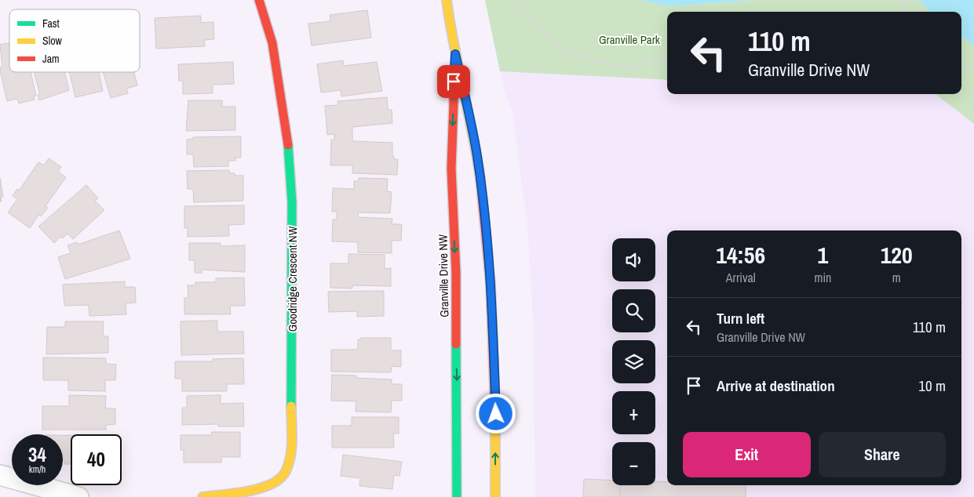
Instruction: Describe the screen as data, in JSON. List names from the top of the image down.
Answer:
{
  "streets": {
    "street": ["Granville Drive NW", "Goodridge Crescent NW"]
  },
  "parks": ["Granville Park"],
  "legend": ["Fast", "Slow", "Jam"],
  "page": {
    "turn": ["110 m", "Granville Drive NW"],
    "eta": [
      "14:56",
      "Arrival",
      "1",
      "min",
      "120",
      "m"
    ],
    "map_buttons": ["+", "−"],
    "list": [
      {
        "name": "Turn left",
        "note": "Granville Drive NW",
        "value": "110 m"
      },
      {
        "name": "Arrive at destination",
        "value": "10 m"
      }
    ],
    "buttons": ["Exit", "Share"],
    "speed": "34 km/h",
    "limit": "40"
  }
}
